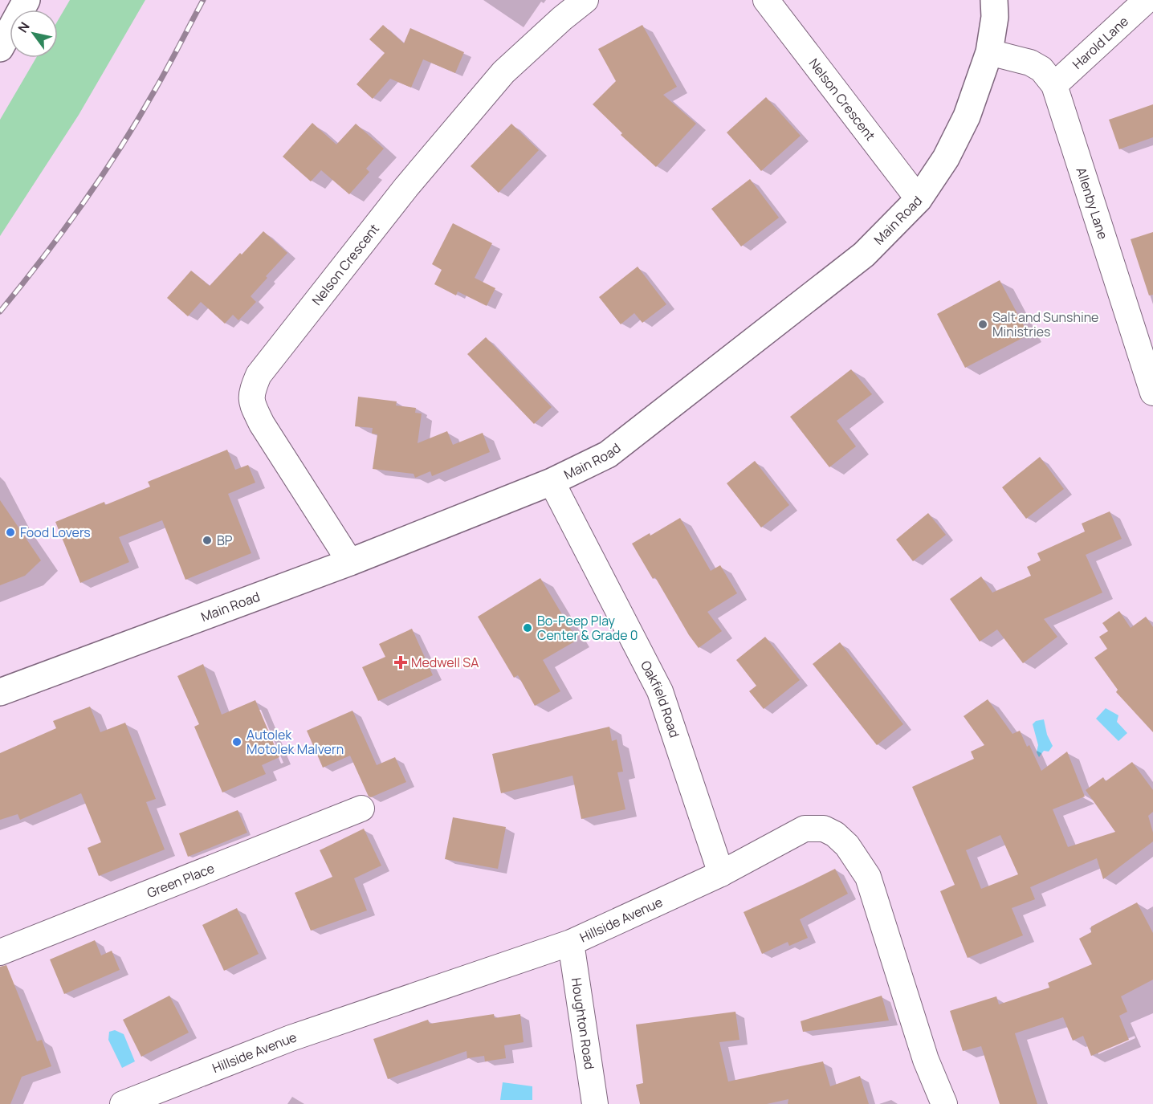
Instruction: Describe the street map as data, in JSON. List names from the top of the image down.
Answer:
{
  "streets": {
    "main road": ["Main Road"],
    "street": [
      "Harold Lane",
      "Nelson Crescent",
      "Allenby Lane",
      "Oakfield Road",
      "Green Place",
      "Hillside Avenue",
      "Houghton Road"
    ]
  },
  "crossings": [
    ["Harold Lane", "Allenby Lane"],
    ["Nelson Crescent", "Main Road"],
    ["Allenby Lane", "Main Road"],
    ["Main Road", "Oakfield Road"],
    ["Oakfield Road", "Hillside Avenue"],
    ["Hillside Avenue", "Houghton Road"]
  ],
  "places": {
    "other": [
      "Salt and Sunshine Ministries",
      "Food Lovers",
      "BP",
      "Bo-Peep Play Center & Grade 0",
      "Autolek Motolek Malvern"
    ],
    "health": ["Medwell SA"]
  },
  "north": "top left"
}
